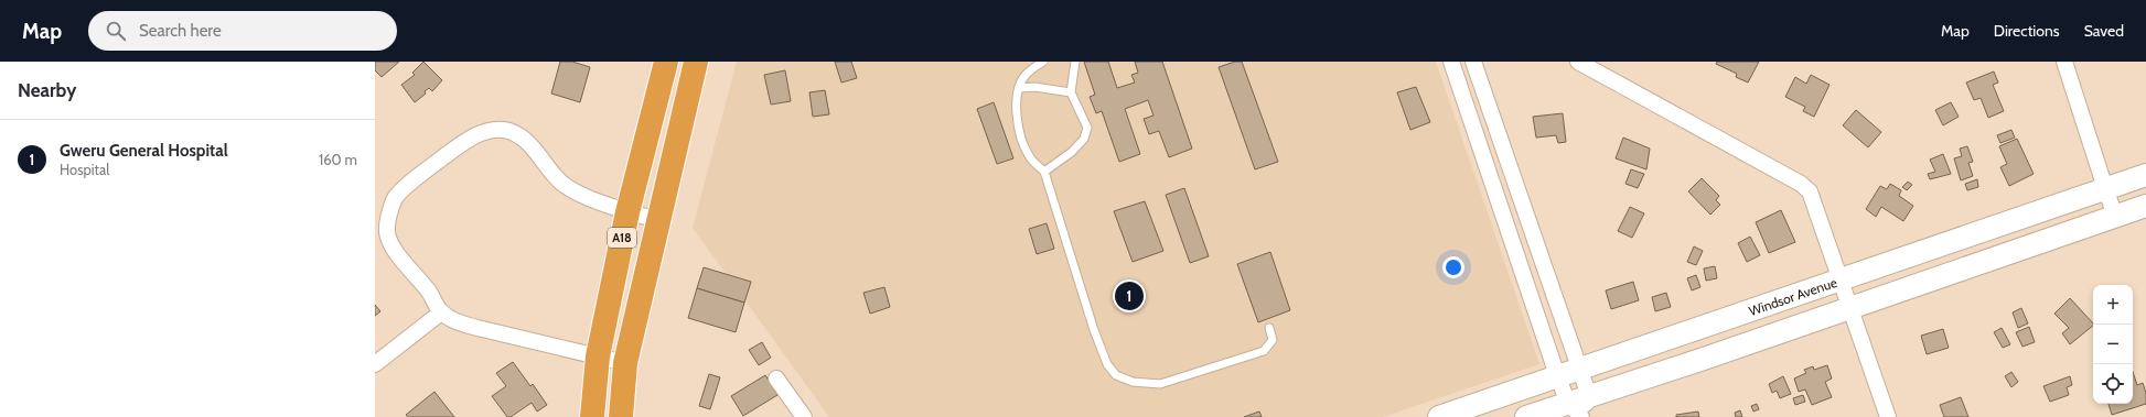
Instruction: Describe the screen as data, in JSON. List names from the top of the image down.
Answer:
{
  "streets": {
    "highway": ["A18"],
    "main road": ["Windsor Avenue"]
  },
  "page": {
    "header": "Map",
    "search": "Search here",
    "nav": ["Map", "Directions", "Saved"],
    "heading": "Nearby",
    "list": [
      {
        "mark": "1",
        "name": "Gweru General Hospital",
        "note": "Hospital",
        "value": "160 m"
      }
    ],
    "pins": "1",
    "map_buttons": ["+", "−"]
  }
}
